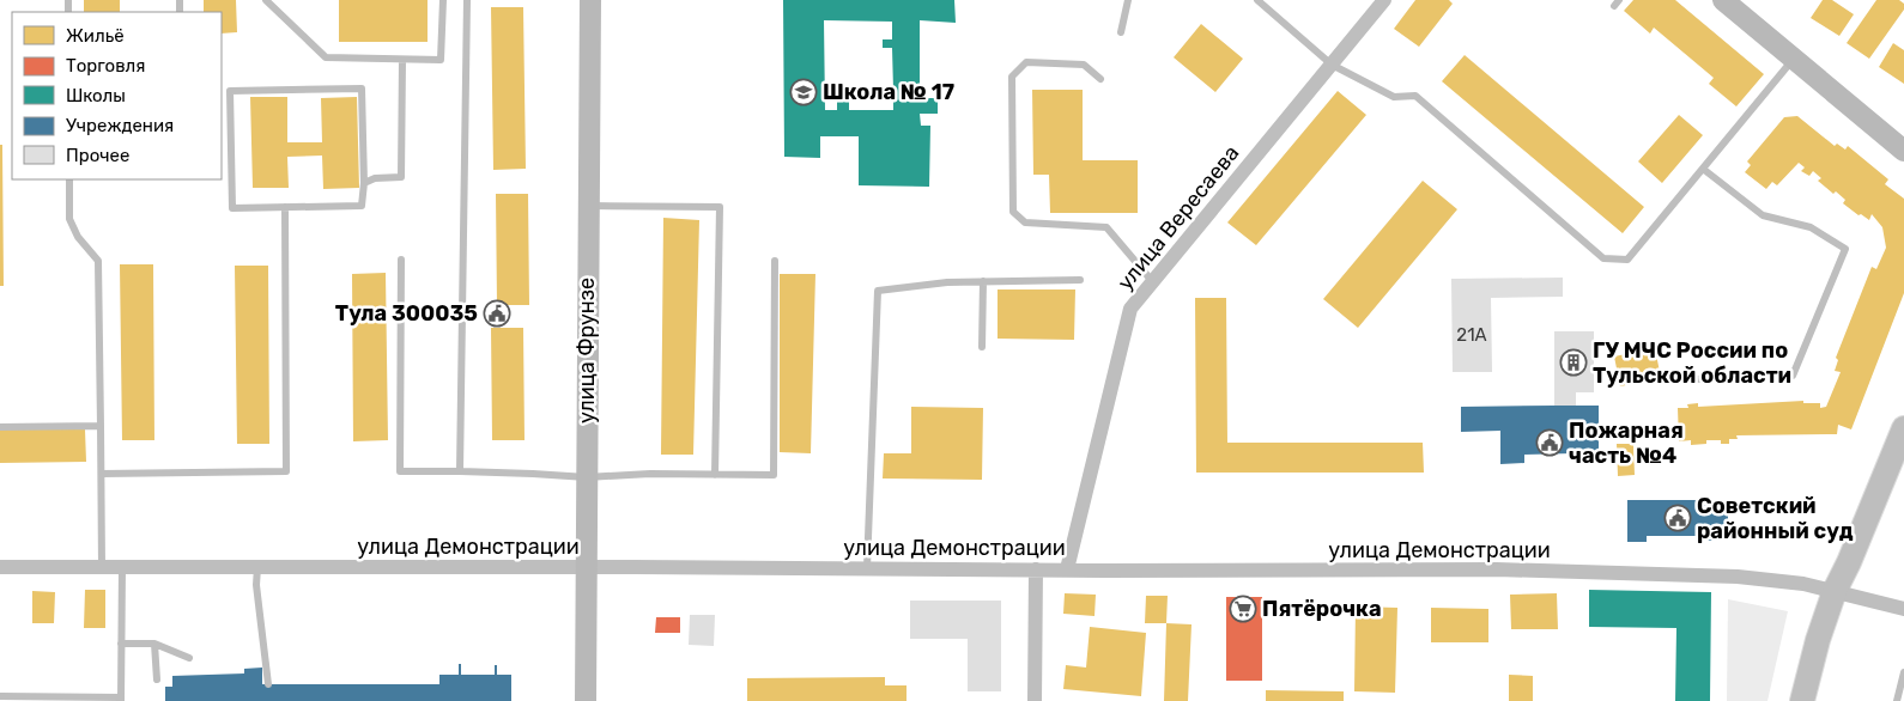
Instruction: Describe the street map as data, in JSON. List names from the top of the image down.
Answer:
{
  "streets": {
    "street": ["улица Вересаева", "улица Фрунзе", "улица Демонстрации"]
  },
  "crossings": [
    ["улица Вересаева", "улица Демонстрации"],
    ["улица Фрунзе", "улица Демонстрации"]
  ],
  "places": {
    "school or university": ["Школа № 17"],
    "public building": ["Тула 300035", "Пожарная часть №4", "Советский районный суд"],
    "building": ["ГУ МЧС России по Тульской области"],
    "supermarket": ["Пятёрочка"]
  },
  "house_numbers": ["21А"],
  "legend": [
    "Жильё",
    "Торговля",
    "Школы",
    "Учреждения",
    "Прочее"
  ]
}
